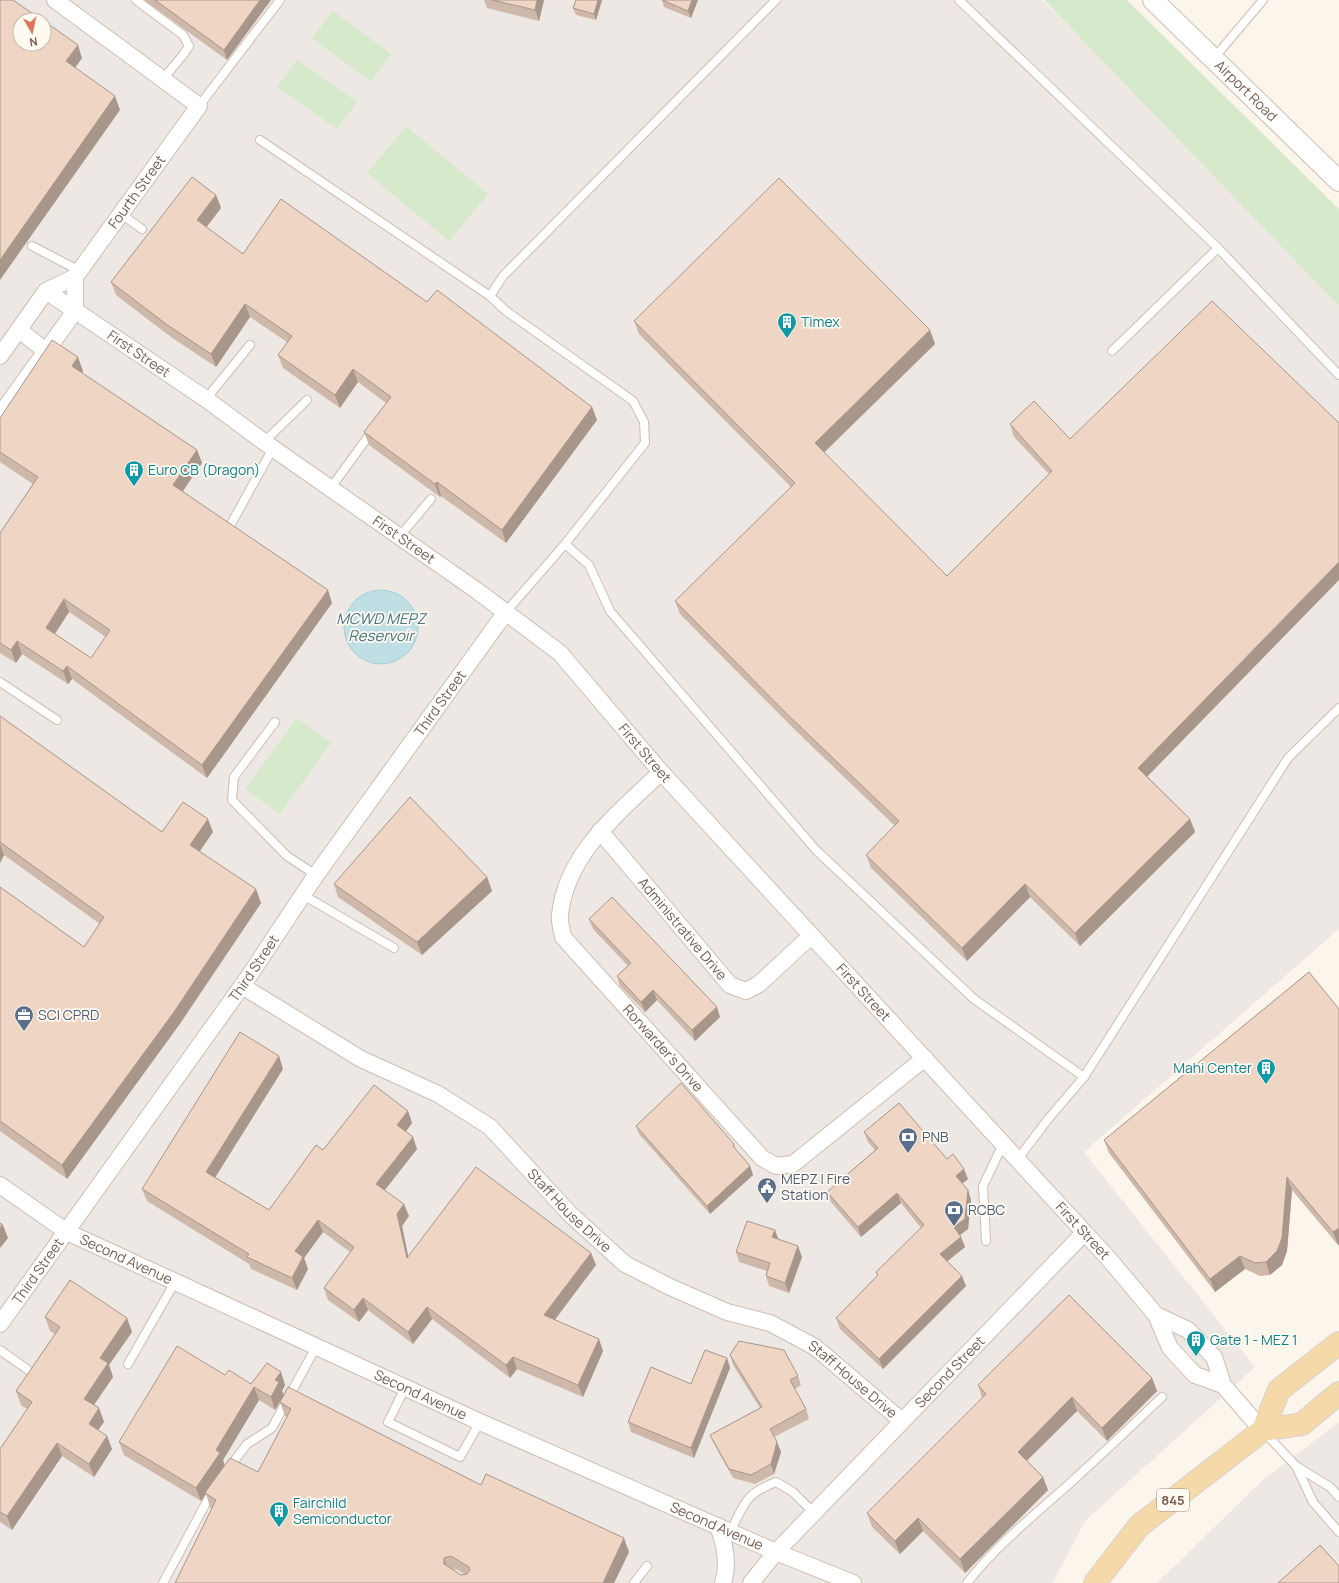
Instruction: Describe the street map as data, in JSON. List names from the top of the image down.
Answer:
{
  "streets": {
    "main road": ["845"],
    "street": [
      "Airport Road",
      "Fourth Street",
      "First Street",
      "Third Street",
      "Administrative Drive",
      "Rorwarder's Drive",
      "Staff House Drive",
      "Second Avenue",
      "Second Street"
    ]
  },
  "crossings": [
    ["Fourth Street", "First Street"],
    ["First Street", "Third Street"],
    ["First Street", "Administrative Drive"],
    ["First Street", "Rorwarder's Drive"],
    ["First Street", "Second Street"],
    ["First Street", "845"],
    ["Third Street", "Staff House Drive"],
    ["Third Street", "Second Avenue"],
    ["Administrative Drive", "Rorwarder's Drive"],
    ["Staff House Drive", "Second Street"],
    ["Second Avenue", "Second Street"]
  ],
  "water": ["MCWD MEPZ Reservoir"],
  "places": {
    "building": [
      "Timex",
      "Euro CB (Dragon)",
      "Mahi Center",
      "Gate 1 - MEZ 1",
      "Fairchild Semiconductor"
    ],
    "office": ["SCI CPRD"],
    "bank": ["PNB", "RCBC"],
    "public building": ["MEPZ I Fire Station"]
  },
  "north": "bottom"
}
